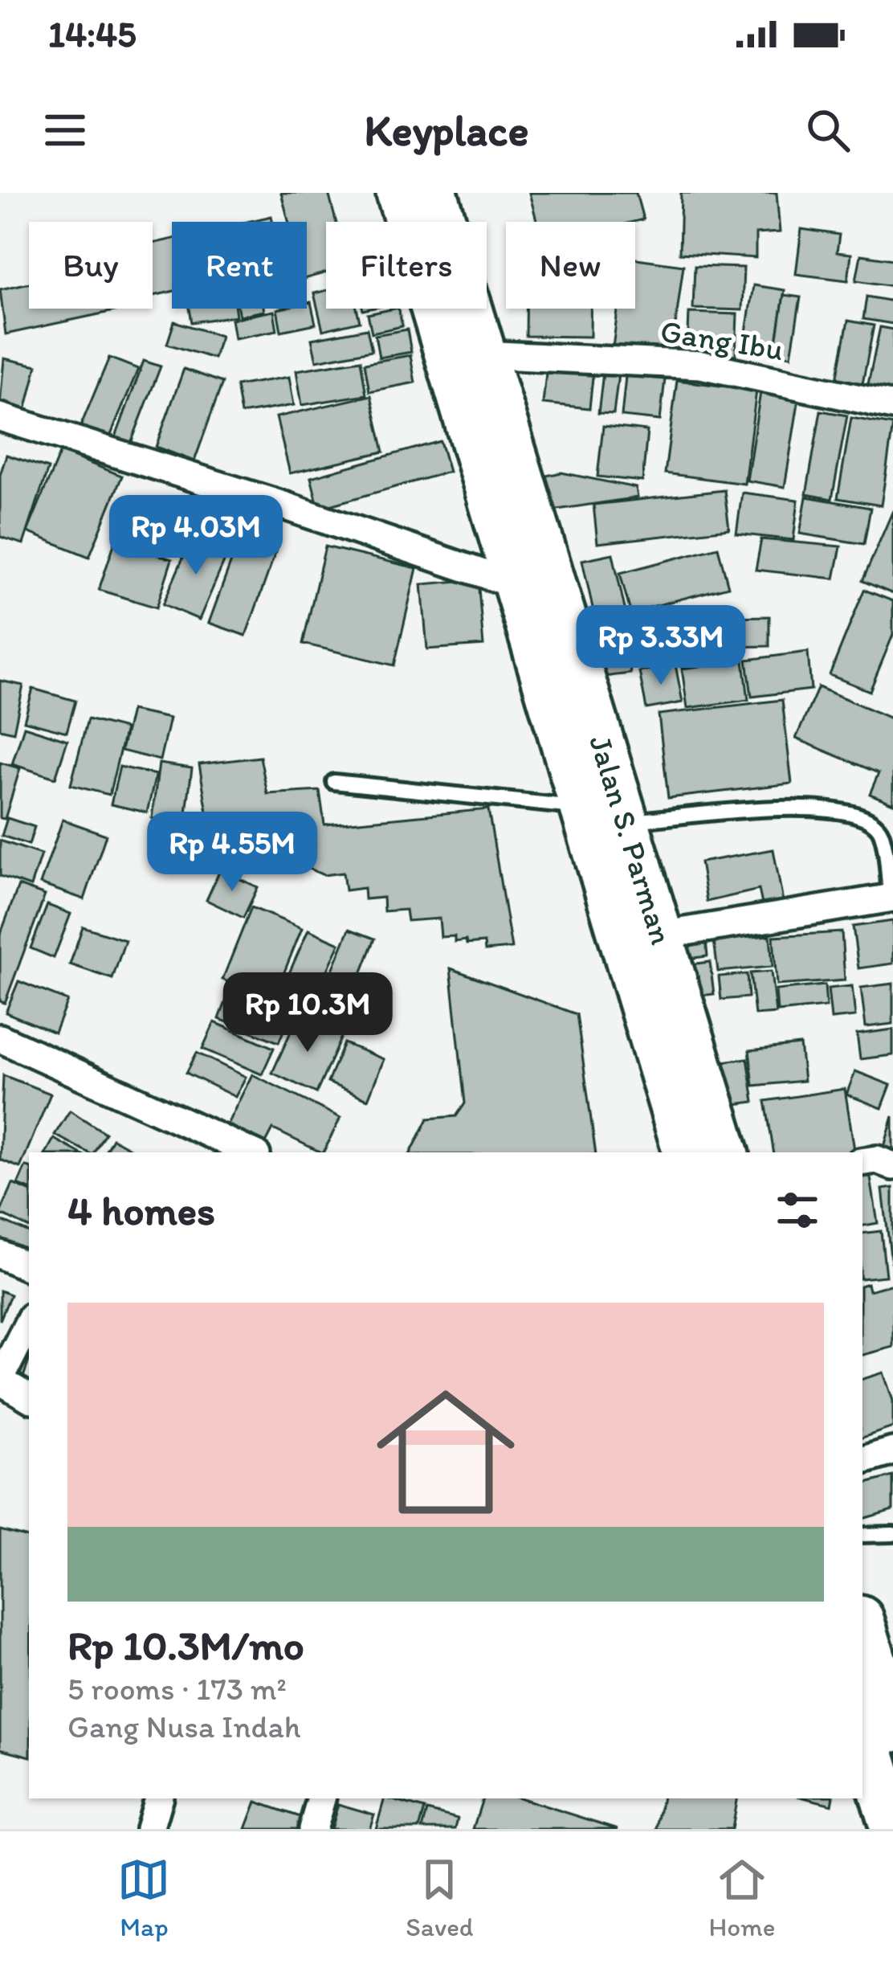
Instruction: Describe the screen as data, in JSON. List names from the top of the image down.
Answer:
{
  "streets": {
    "highway": ["Jalan S. Parman"],
    "street": ["Gang Ibu"]
  },
  "crossings": [
    ["Gang Ibu", "Jalan S. Parman"]
  ],
  "page": {
    "status": "14:45",
    "header": "Keyplace",
    "chip": [
      "Buy",
      "Rent",
      "Filters",
      "New"
    ],
    "price": [
      "Rp 4.03M",
      "Rp 3.33M",
      "Rp 4.55M",
      "Rp 10.3M"
    ],
    "heading": "4 homes",
    "list": [
      {
        "name": "Rp 10.3M/mo",
        "note": "5 rooms · 173 m² · Gang Nusa Indah"
      }
    ],
    "tabs": ["Map", "Saved", "Home"]
  }
}
